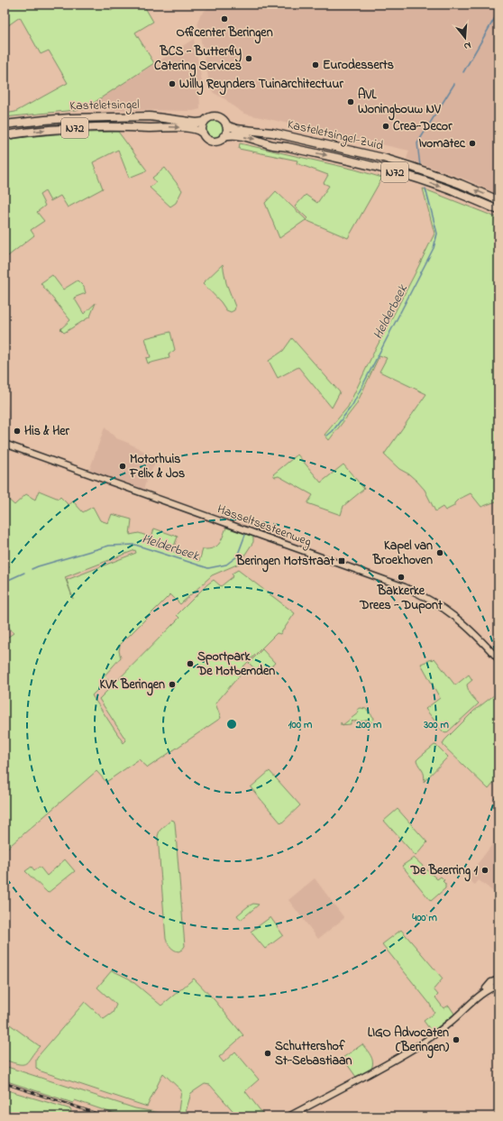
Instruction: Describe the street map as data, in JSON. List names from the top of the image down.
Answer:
{
  "streets": {
    "main road": ["Kasteletsingel", "N72", "Kasteletsingel-Zuid"],
    "street": ["Hasseltsesteenweg"]
  },
  "crossings": [
    ["Kasteletsingel", "N72"],
    ["Kasteletsingel", "Kasteletsingel-Zuid"],
    ["N72", "Kasteletsingel-Zuid"]
  ],
  "water": ["Helderbeek"],
  "places": {
    "other": [
      "Officenter Beringen",
      "BCS - Butterfly Catering Services",
      "Eurodesserts",
      "Willy Reynders Tuinarchitectuur",
      "AVL Woningbouw NV",
      "Crea-Decor",
      "Ivomatec",
      "His & Her",
      "Motorhuis Felix & Jos",
      "Kapel van Broekhoven",
      "Bakkerke Drees - Dupont",
      "Sportpark De Motbemden",
      "KVK Beringen",
      "De Beerring 1",
      "LIGO Advocaten (Beringen)",
      "Schuttershof St-Sebastiaan"
    ],
    "transit": ["Beringen Motstraat"]
  },
  "north": "bottom",
  "rings": [
    "100 m",
    "200 m",
    "300 m",
    "400 m"
  ]
}
